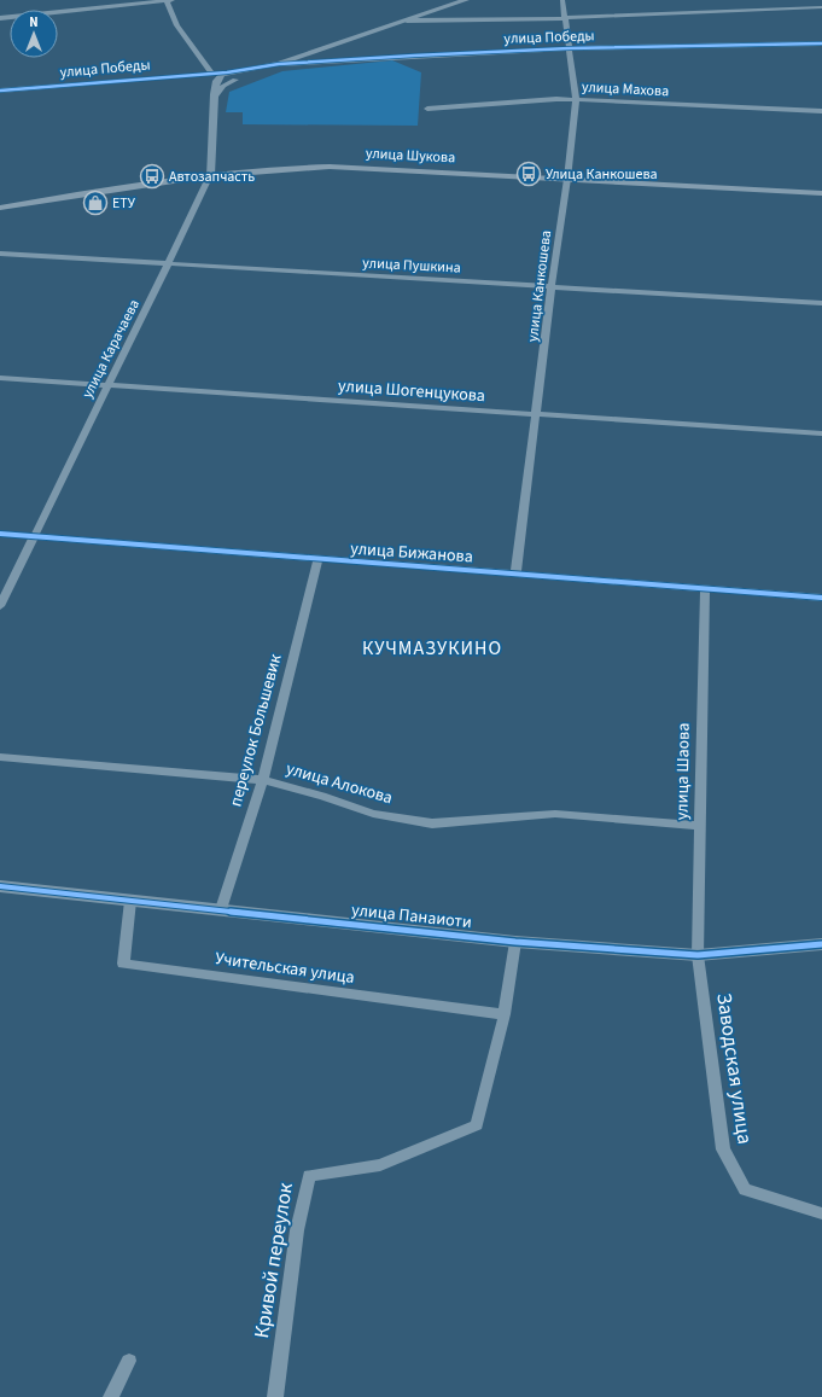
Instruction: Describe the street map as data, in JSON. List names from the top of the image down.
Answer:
{
  "streets": {
    "main road": ["улица Шукова"],
    "street": [
      "улица Победы",
      "улица Махова",
      "улица Пушкина",
      "улица Канкошева",
      "улица Карачаева",
      "улица Шогенцукова",
      "улица Бижанова",
      "переулок Большевик",
      "улица Шаова",
      "улица Алокова",
      "улица Панаиоти",
      "Учительская улица",
      "Заводская улица",
      "Кривой переулок"
    ]
  },
  "crossings": [
    ["улица Победы", "улица Канкошева"],
    ["улица Махова", "улица Канкошева"],
    ["улица Шукова", "улица Канкошева"],
    ["улица Шукова", "улица Карачаева"],
    ["улица Пушкина", "улица Канкошева"],
    ["улица Пушкина", "улица Карачаева"],
    ["улица Канкошева", "улица Шогенцукова"],
    ["улица Канкошева", "улица Бижанова"],
    ["улица Карачаева", "улица Шогенцукова"],
    ["улица Карачаева", "улица Бижанова"],
    ["улица Бижанова", "переулок Большевик"],
    ["улица Бижанова", "улица Шаова"],
    ["переулок Большевик", "улица Алокова"],
    ["переулок Большевик", "улица Панаиоти"],
    ["улица Шаова", "улица Алокова"],
    ["улица Шаова", "улица Панаиоти"],
    ["улица Шаова", "Заводская улица"],
    ["улица Панаиоти", "Учительская улица"],
    ["улица Панаиоти", "Заводская улица"],
    ["улица Панаиоти", "Кривой переулок"],
    ["Учительская улица", "Кривой переулок"]
  ],
  "districts": ["КУЧМАЗУКИНО"],
  "places": {
    "bus stop": ["Улица Канкошева", "Автозапчасть"],
    "shop": ["ЕТУ"]
  },
  "north": "top"
}
